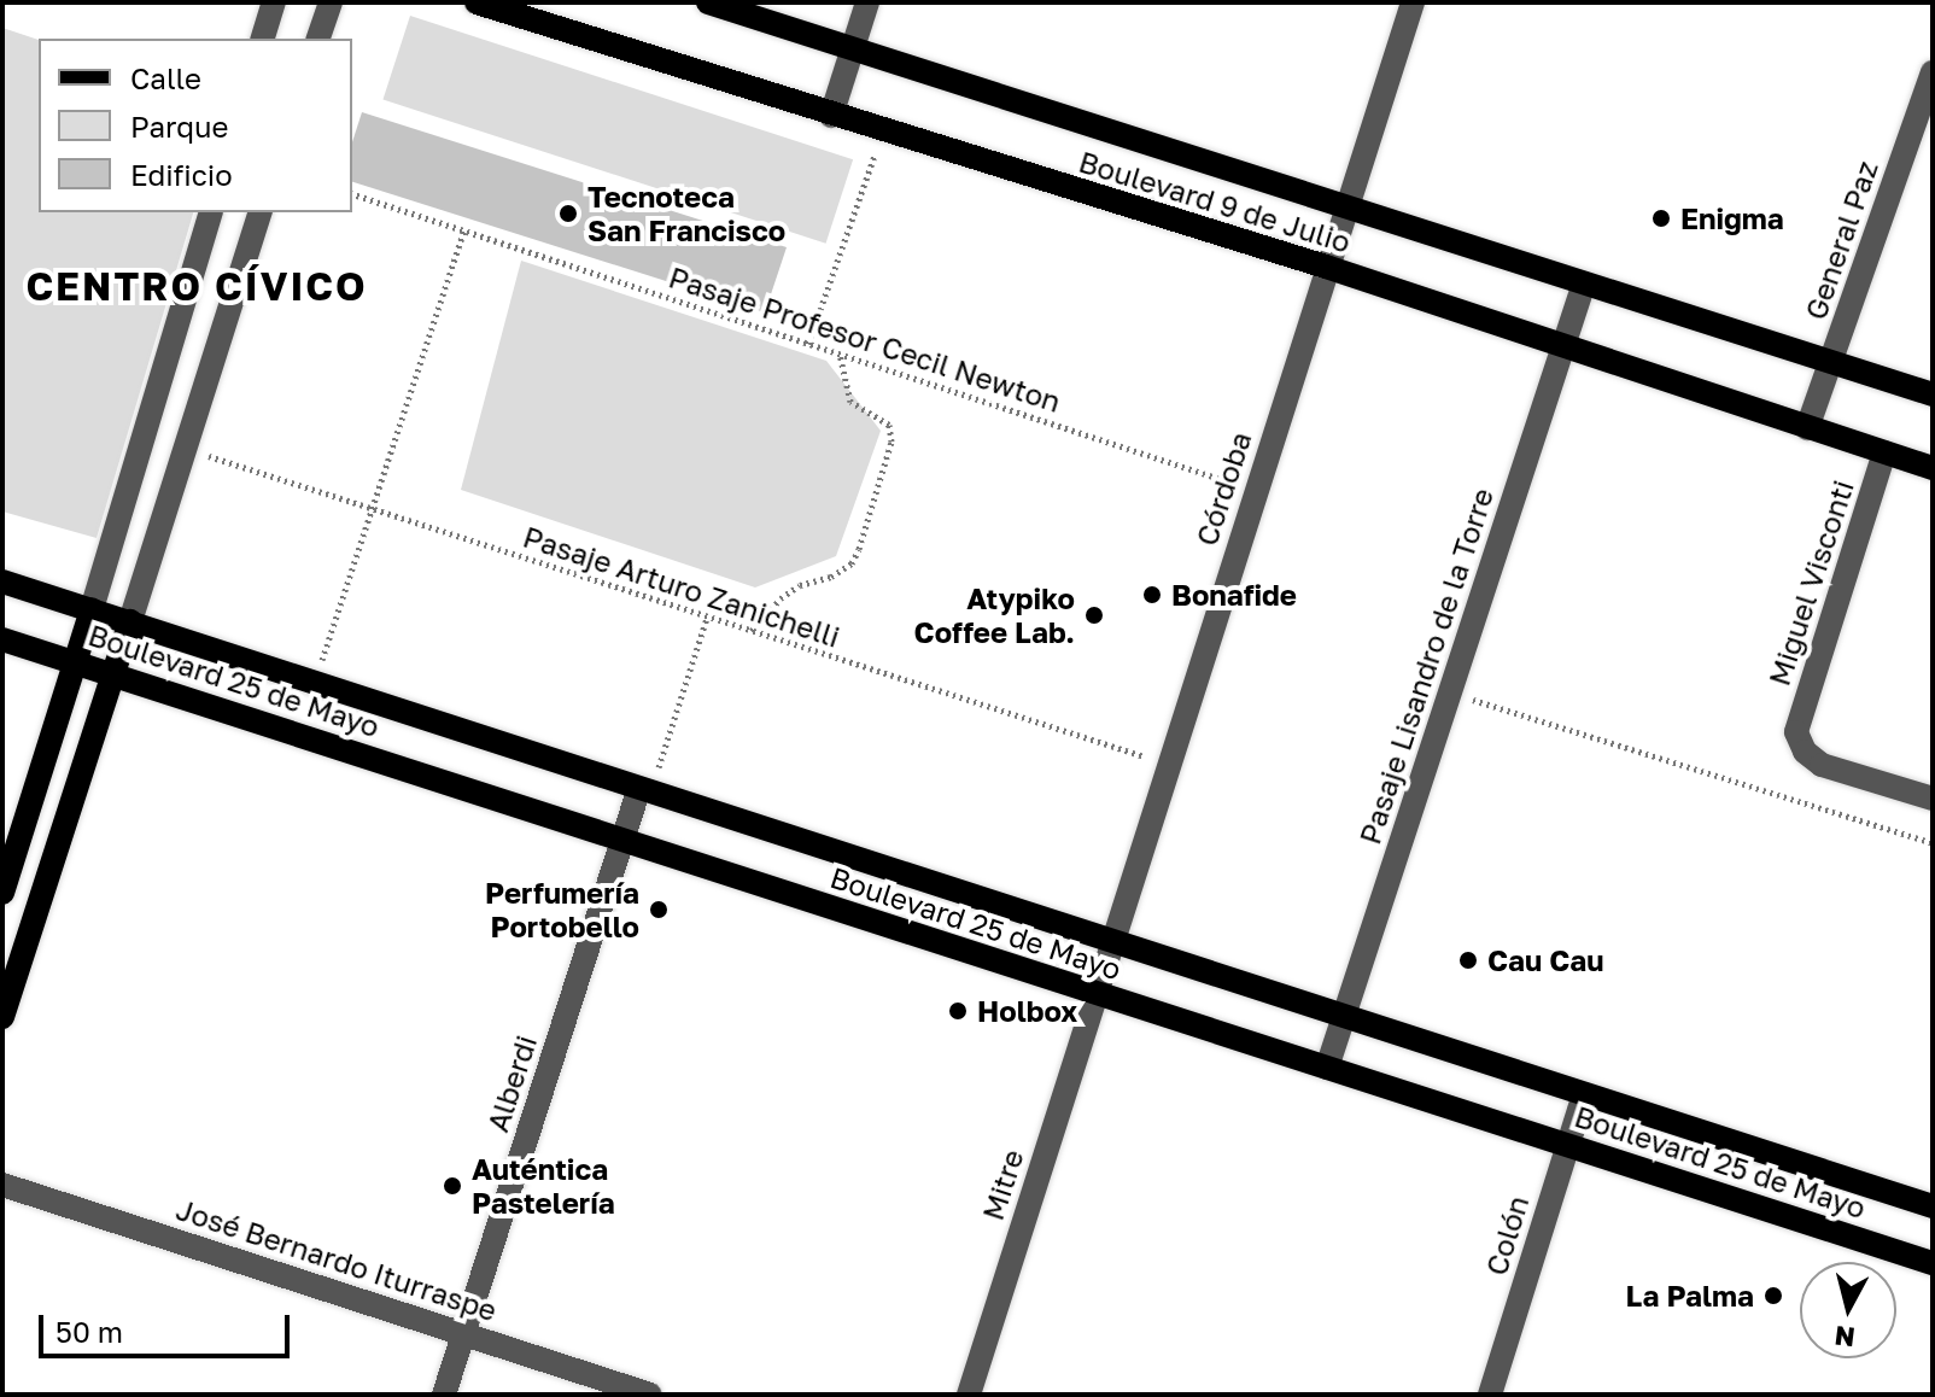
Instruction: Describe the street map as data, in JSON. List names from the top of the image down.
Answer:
{
  "streets": {
    "main road": ["Boulevard 9 de Julio", "Boulevard 25 de Mayo"],
    "street": [
      "General Paz",
      "Córdoba",
      "Miguel Visconti",
      "Pasaje Lisandro de la Torre",
      "Alberdi",
      "Mitre",
      "Colón",
      "José Bernardo Iturraspe"
    ],
    "path": ["Pasaje Profesor Cecil Newton", "Pasaje Arturo Zanichelli"]
  },
  "crossings": [
    ["Boulevard 9 de Julio", "General Paz"],
    ["Boulevard 9 de Julio", "Córdoba"],
    ["Boulevard 9 de Julio", "Miguel Visconti"],
    ["Boulevard 9 de Julio", "Pasaje Lisandro de la Torre"],
    ["Pasaje Profesor Cecil Newton", "Córdoba"],
    ["Córdoba", "Pasaje Arturo Zanichelli"],
    ["Córdoba", "Boulevard 25 de Mayo"],
    ["Córdoba", "Mitre"],
    ["Pasaje Lisandro de la Torre", "Boulevard 25 de Mayo"],
    ["Boulevard 25 de Mayo", "Alberdi"],
    ["Boulevard 25 de Mayo", "Mitre"],
    ["Boulevard 25 de Mayo", "Colón"],
    ["Alberdi", "José Bernardo Iturraspe"]
  ],
  "districts": ["CENTRO CÍVICO"],
  "places": [
    "Tecnoteca San Francisco",
    "Enigma",
    "Bonafide",
    "Atypiko Coffee Lab.",
    "Perfumería Portobello",
    "Cau Cau",
    "Holbox",
    "Auténtica Pastelería",
    "La Palma"
  ],
  "legend": ["Calle", "Parque", "Edificio"],
  "scale_bar": "50 m",
  "north": "bottom"
}
